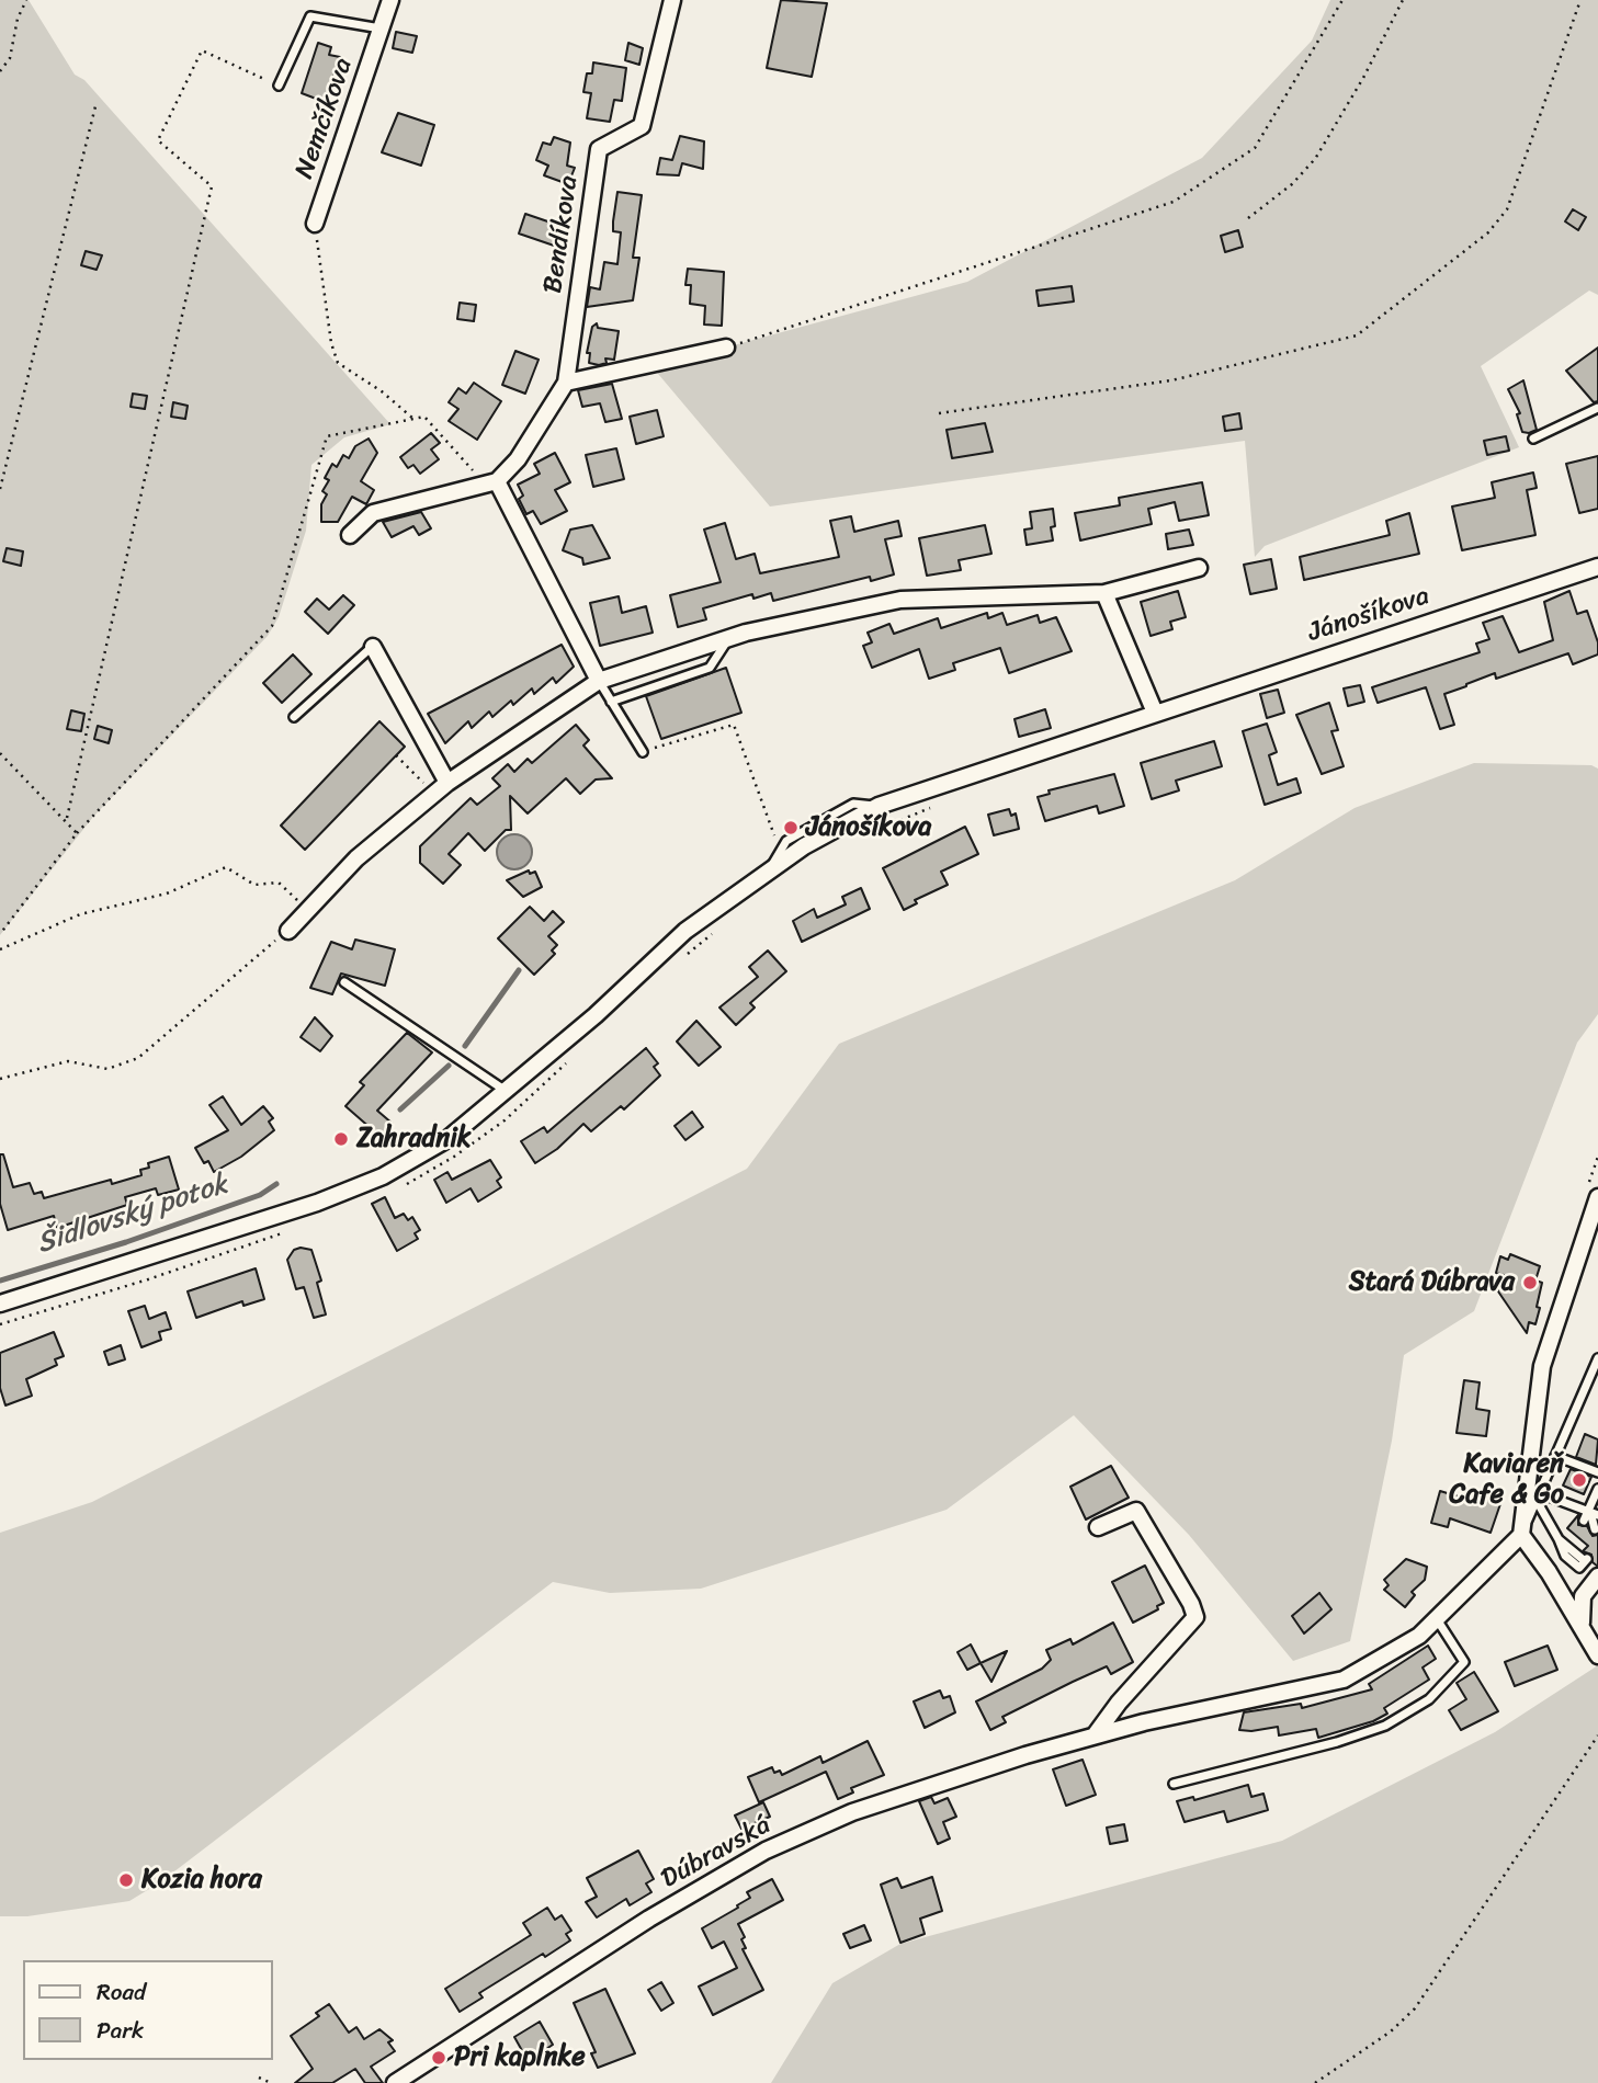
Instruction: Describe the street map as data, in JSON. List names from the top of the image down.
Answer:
{
  "streets": {
    "street": [
      "Nemčíkova",
      "Bendíkova",
      "Jánošíkova",
      "Dúbravská"
    ]
  },
  "water": ["Šidlovský potok"],
  "places": [
    "Jánošíkova",
    "Zahradnik",
    "Stará Dúbrava",
    "Kaviareň Cafe & Go",
    "Kozia hora",
    "Pri kaplnke"
  ],
  "legend": ["Road", "Park"]
}
